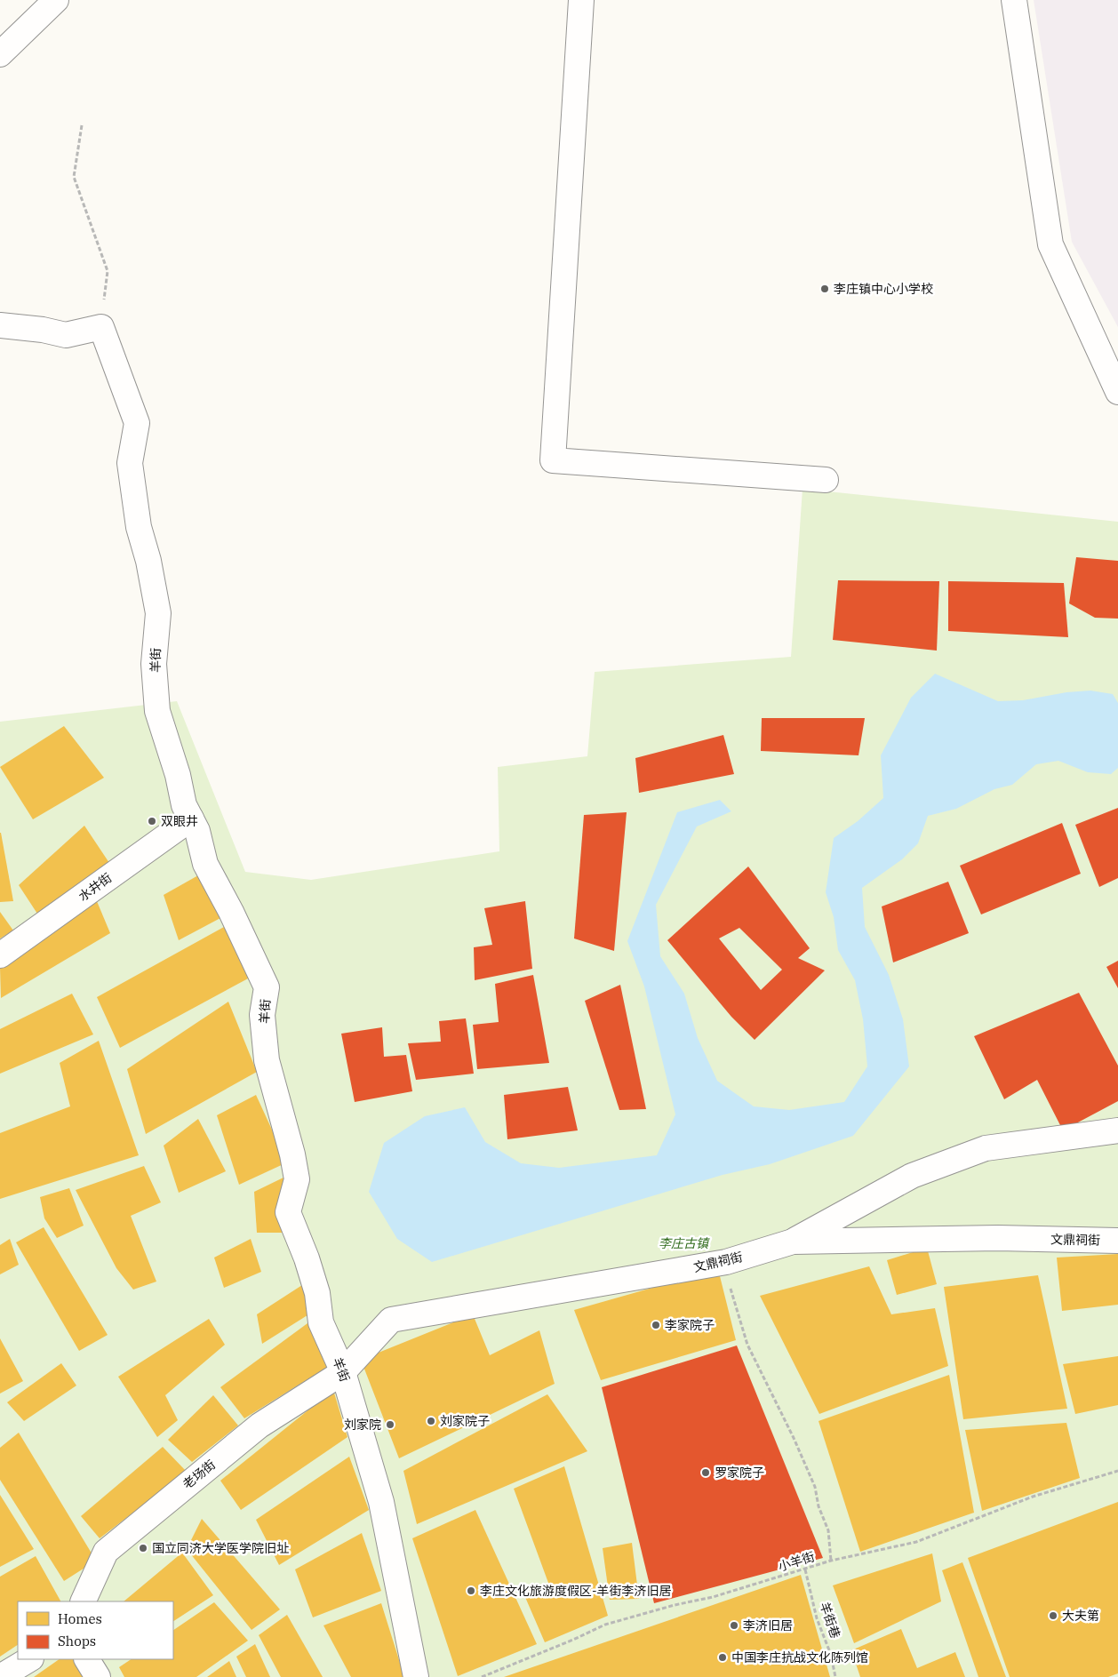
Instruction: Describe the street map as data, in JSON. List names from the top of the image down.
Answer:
{
  "streets": {
    "street": [
      "羊街",
      "水井街",
      "文鼎祠街",
      "老场街"
    ],
    "path": ["小羊街", "羊街巷"]
  },
  "crossings": [
    ["羊街", "水井街"],
    ["羊街", "文鼎祠街"],
    ["羊街", "老场街"],
    ["文鼎祠街", "老场街"],
    ["小羊街", "羊街巷"]
  ],
  "parks": ["李庄古镇"],
  "places": [
    "李庄镇中心小学校",
    "双眼井",
    "李家院子",
    "刘家院子",
    "刘家院",
    "罗家院子",
    "国立同济大学医学院旧址",
    "李庄文化旅游度假区-羊街李济旧居",
    "大夫第",
    "李济旧居",
    "中国李庄抗战文化陈列馆"
  ],
  "legend": ["Homes", "Shops"]
}
